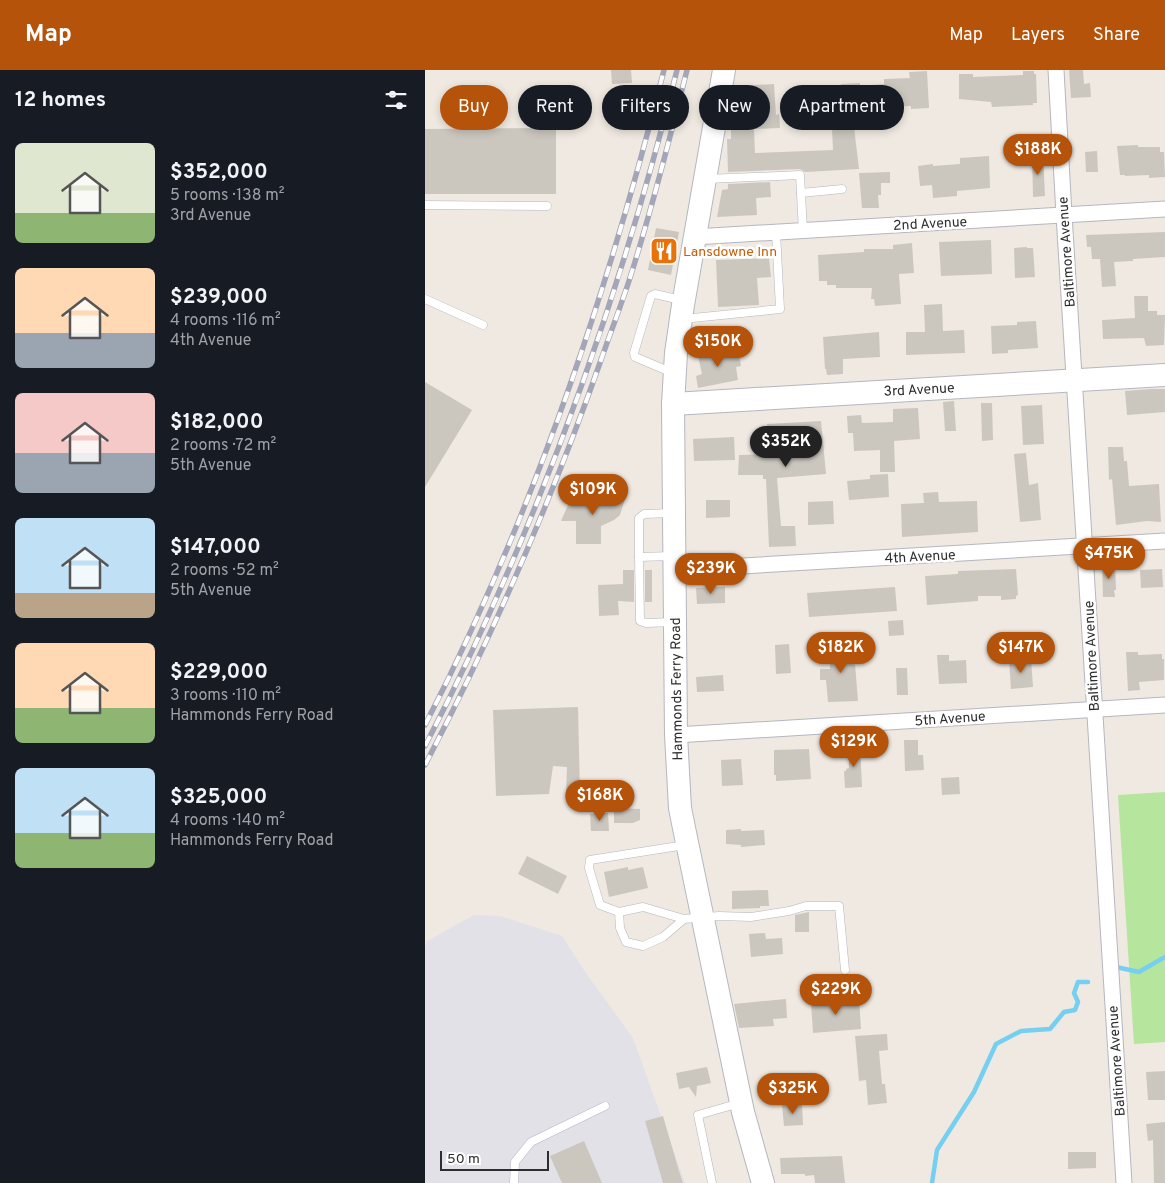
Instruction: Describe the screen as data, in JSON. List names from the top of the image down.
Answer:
{
  "streets": {
    "street": [
      "2nd Avenue",
      "Baltimore Avenue",
      "3rd Avenue",
      "4th Avenue",
      "Hammonds Ferry Road",
      "5th Avenue"
    ]
  },
  "crossings": [
    ["2nd Avenue", "Baltimore Avenue"],
    ["2nd Avenue", "Hammonds Ferry Road"],
    ["Baltimore Avenue", "3rd Avenue"],
    ["Baltimore Avenue", "4th Avenue"],
    ["Baltimore Avenue", "5th Avenue"],
    ["3rd Avenue", "Hammonds Ferry Road"],
    ["4th Avenue", "Hammonds Ferry Road"],
    ["Hammonds Ferry Road", "5th Avenue"]
  ],
  "places": {
    "restaurant": ["Lansdowne Inn"]
  },
  "scale_bar": "50 m",
  "page": {
    "header": "Map",
    "nav": ["Map", "Layers", "Share"],
    "heading": "12 homes",
    "chip": [
      "Buy",
      "Rent",
      "Filters",
      "New",
      "Apartment"
    ],
    "list": [
      {
        "name": "$352,000",
        "note": "5 rooms · 138 m² · 3rd Avenue"
      },
      {
        "name": "$239,000",
        "note": "4 rooms · 116 m² · 4th Avenue"
      },
      {
        "name": "$182,000",
        "note": "2 rooms · 72 m² · 5th Avenue"
      },
      {
        "name": "$147,000",
        "note": "2 rooms · 52 m² · 5th Avenue"
      },
      {
        "name": "$229,000",
        "note": "3 rooms · 110 m² · Hammonds Ferry Road"
      },
      {
        "name": "$325,000",
        "note": "4 rooms · 140 m² · Hammonds Ferry Road"
      }
    ],
    "price": [
      "$188K",
      "$150K",
      "$352K",
      "$109K",
      "$475K",
      "$239K",
      "$182K",
      "$147K",
      "$129K",
      "$168K",
      "$229K",
      "$325K"
    ],
    "scale": "50 m"
  }
}
